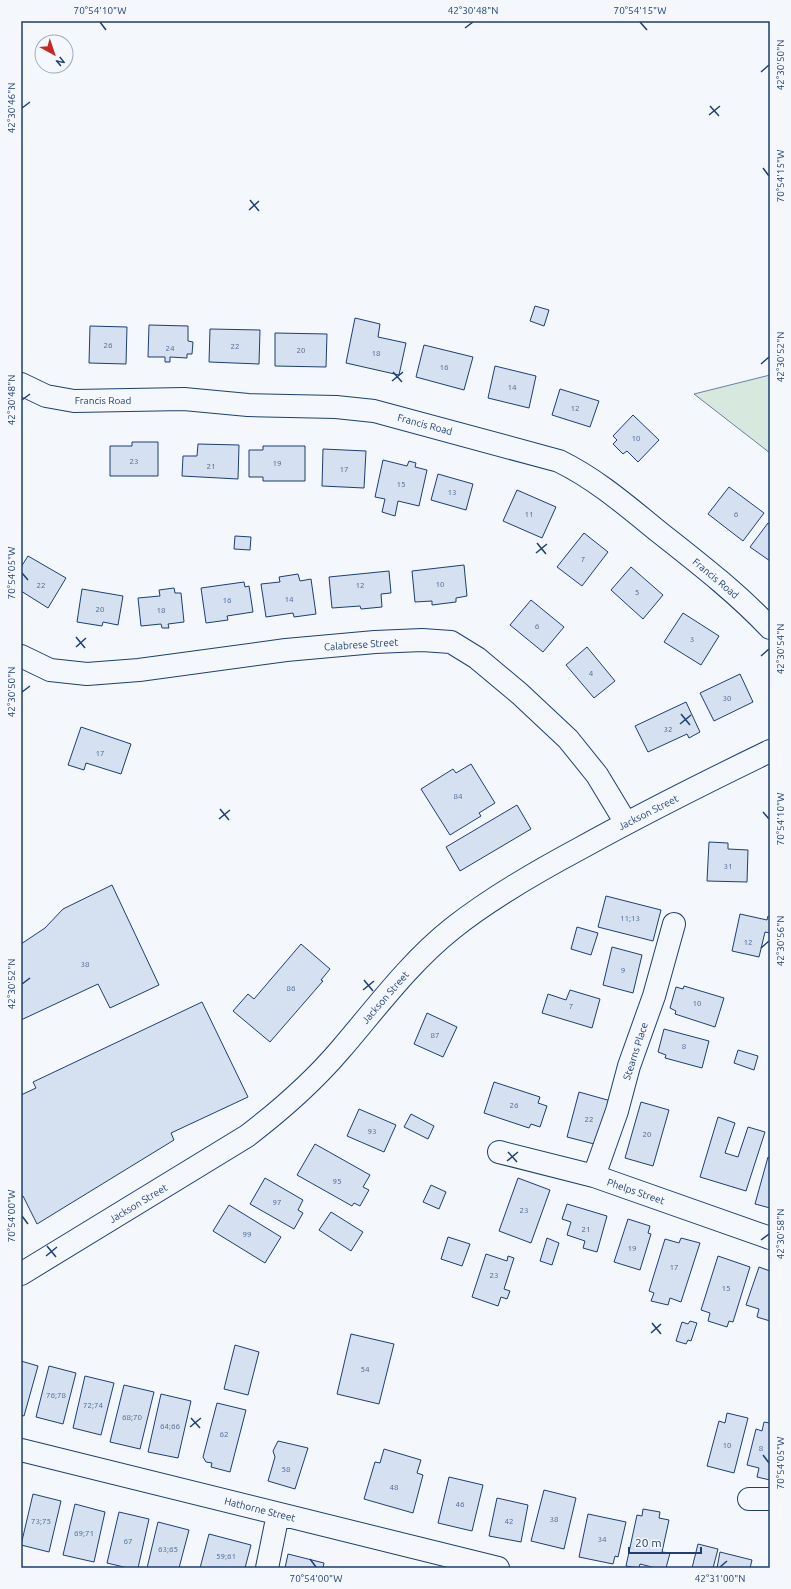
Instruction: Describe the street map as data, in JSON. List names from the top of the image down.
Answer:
{
  "streets": {
    "street": [
      "Francis Road",
      "Calabrese Street",
      "Jackson Street",
      "Stearns Place",
      "Phelps Street",
      "Hathorne Street"
    ]
  },
  "crossings": [
    ["Calabrese Street", "Jackson Street"],
    ["Stearns Place", "Phelps Street"]
  ],
  "house_numbers": [
    "26",
    "22",
    "24",
    "20",
    "18",
    "16",
    "14",
    "12",
    "10",
    "23",
    "19",
    "21",
    "17",
    "15",
    "13",
    "11",
    "6",
    "7",
    "10",
    "22",
    "12",
    "5",
    "14",
    "16",
    "20",
    "18",
    "6",
    "3",
    "4",
    "30",
    "32",
    "17",
    "84",
    "31",
    "11;13",
    "12",
    "38",
    "9",
    "86",
    "10",
    "7",
    "87",
    "8",
    "26",
    "22",
    "93",
    "20",
    "95",
    "97",
    "23",
    "21",
    "99",
    "19",
    "17",
    "23",
    "15",
    "54",
    "76;78",
    "72;74",
    "68;70",
    "64;66",
    "62",
    "10",
    "8",
    "58",
    "48",
    "46",
    "38",
    "73;75",
    "42",
    "69;71",
    "34",
    "67",
    "63;65",
    "59;61"
  ],
  "scale_bar": "20 m",
  "north": "bottom right",
  "coordinates": [
    "70°54'10\"W",
    "42°30'48\"N",
    "70°54'15\"W",
    "42°30'50\"N",
    "42°30'46\"N",
    "42°30'52\"N",
    "70°54'05\"W",
    "42°30'54\"N",
    "42°30'56\"N",
    "70°54'00\"W",
    "42°30'58\"N",
    "42°31'00\"N"
  ]
}
